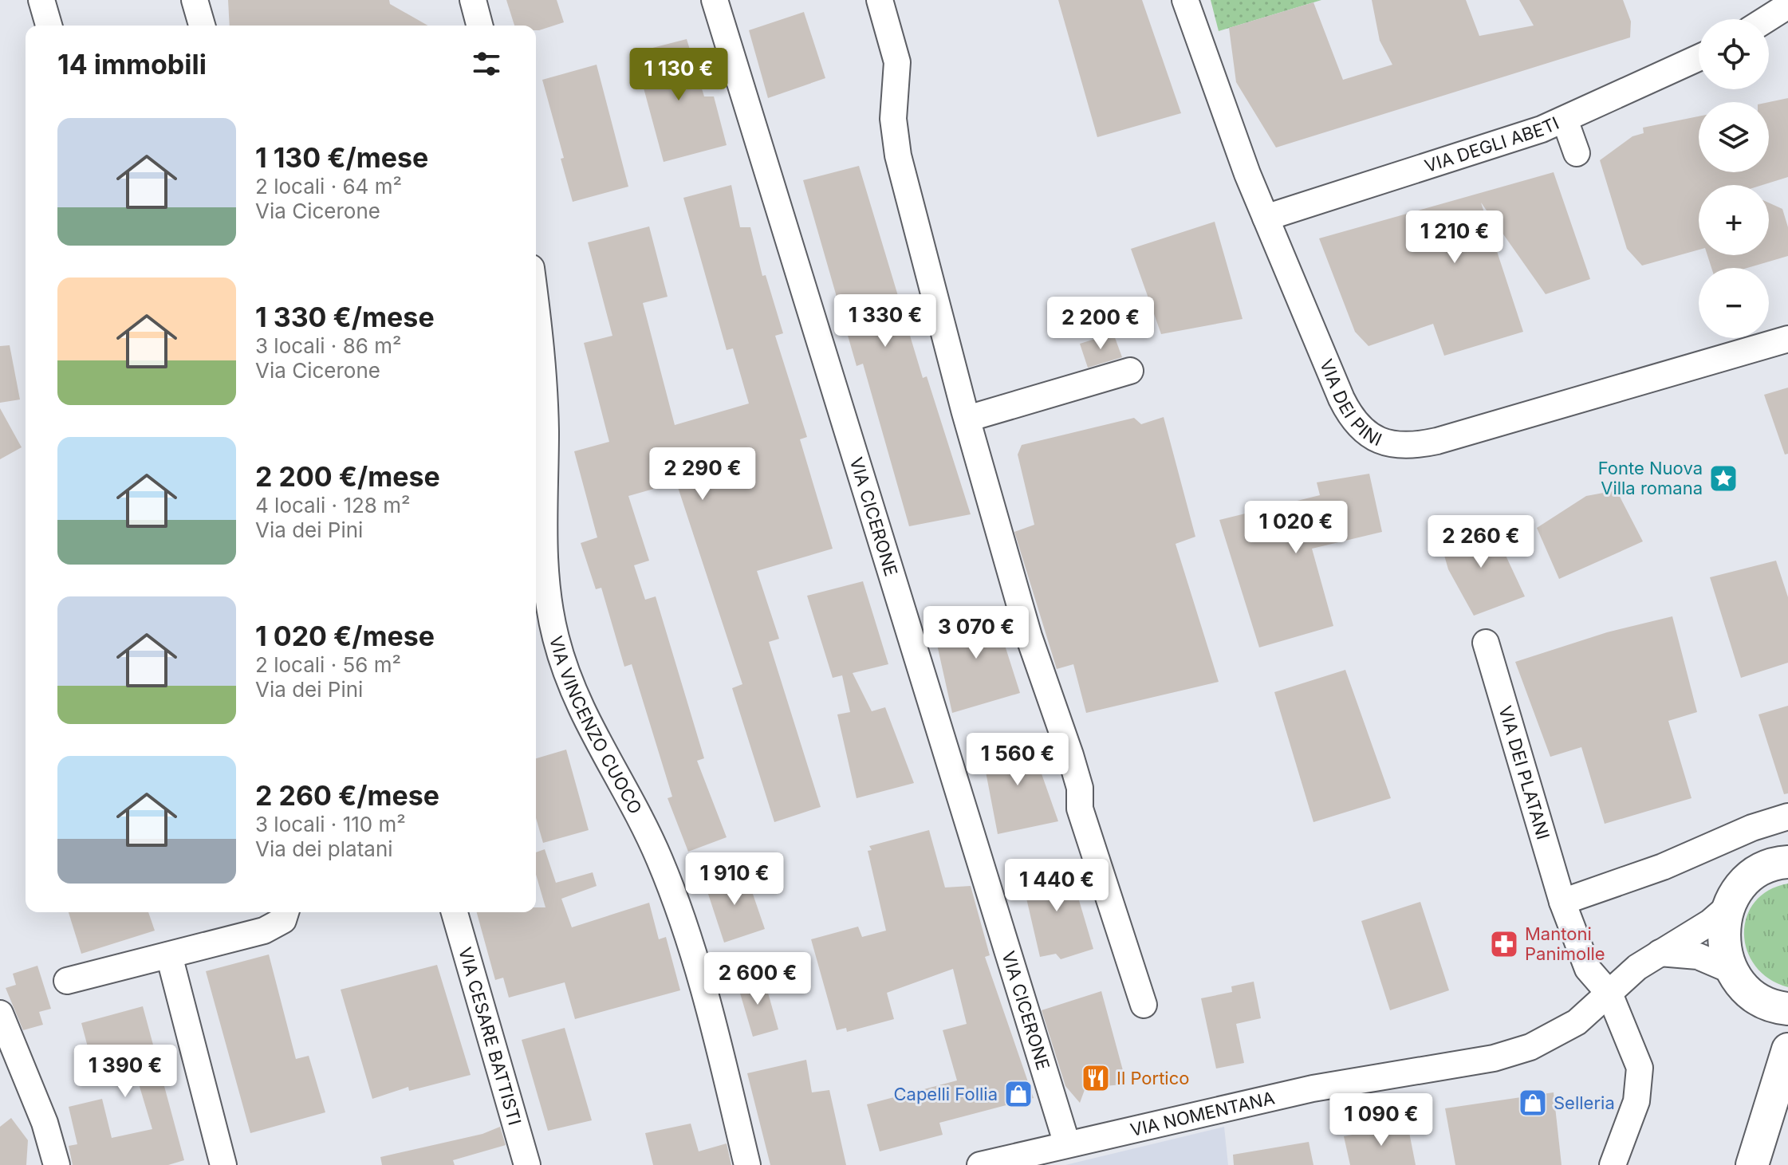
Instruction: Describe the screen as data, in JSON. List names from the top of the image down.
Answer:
{
  "streets": {
    "street": [
      "VIA DEGLI ABETI",
      "VIA DEI PINI",
      "VIA CICERONE",
      "VIA VINCENZO CUOCO",
      "VIA DEI PLATANI",
      "VIA CESARE BATTISTI",
      "VIA NOMENTANA"
    ]
  },
  "crossings": [
    ["VIA DEGLI ABETI", "VIA DEI PINI"],
    ["VIA CICERONE", "VIA NOMENTANA"],
    ["VIA DEI PLATANI", "VIA NOMENTANA"]
  ],
  "places": {
    "place": ["Fonte Nuova Villa romana"],
    "pharmacy": ["Mantoni Panimolle"],
    "restaurant": ["Il Portico"],
    "shop": ["Capelli Follia", "Selleria"]
  },
  "page": {
    "map_buttons": ["+", "−"],
    "heading": "14 immobili",
    "price": [
      "1 130 €",
      "1 210 €",
      "1 330 €",
      "2 200 €",
      "2 290 €",
      "1 020 €",
      "2 260 €",
      "3 070 €",
      "1 560 €",
      "1 910 €",
      "1 440 €",
      "2 600 €",
      "1 390 €",
      "1 090 €"
    ],
    "list": [
      {
        "name": "1 130 €/mese",
        "note": "2 locali · 64 m² · Via Cicerone"
      },
      {
        "name": "1 330 €/mese",
        "note": "3 locali · 86 m² · Via Cicerone"
      },
      {
        "name": "2 200 €/mese",
        "note": "4 locali · 128 m² · Via dei Pini"
      },
      {
        "name": "1 020 €/mese",
        "note": "2 locali · 56 m² · Via dei Pini"
      },
      {
        "name": "2 260 €/mese",
        "note": "3 locali · 110 m² · Via dei platani"
      }
    ]
  }
}
